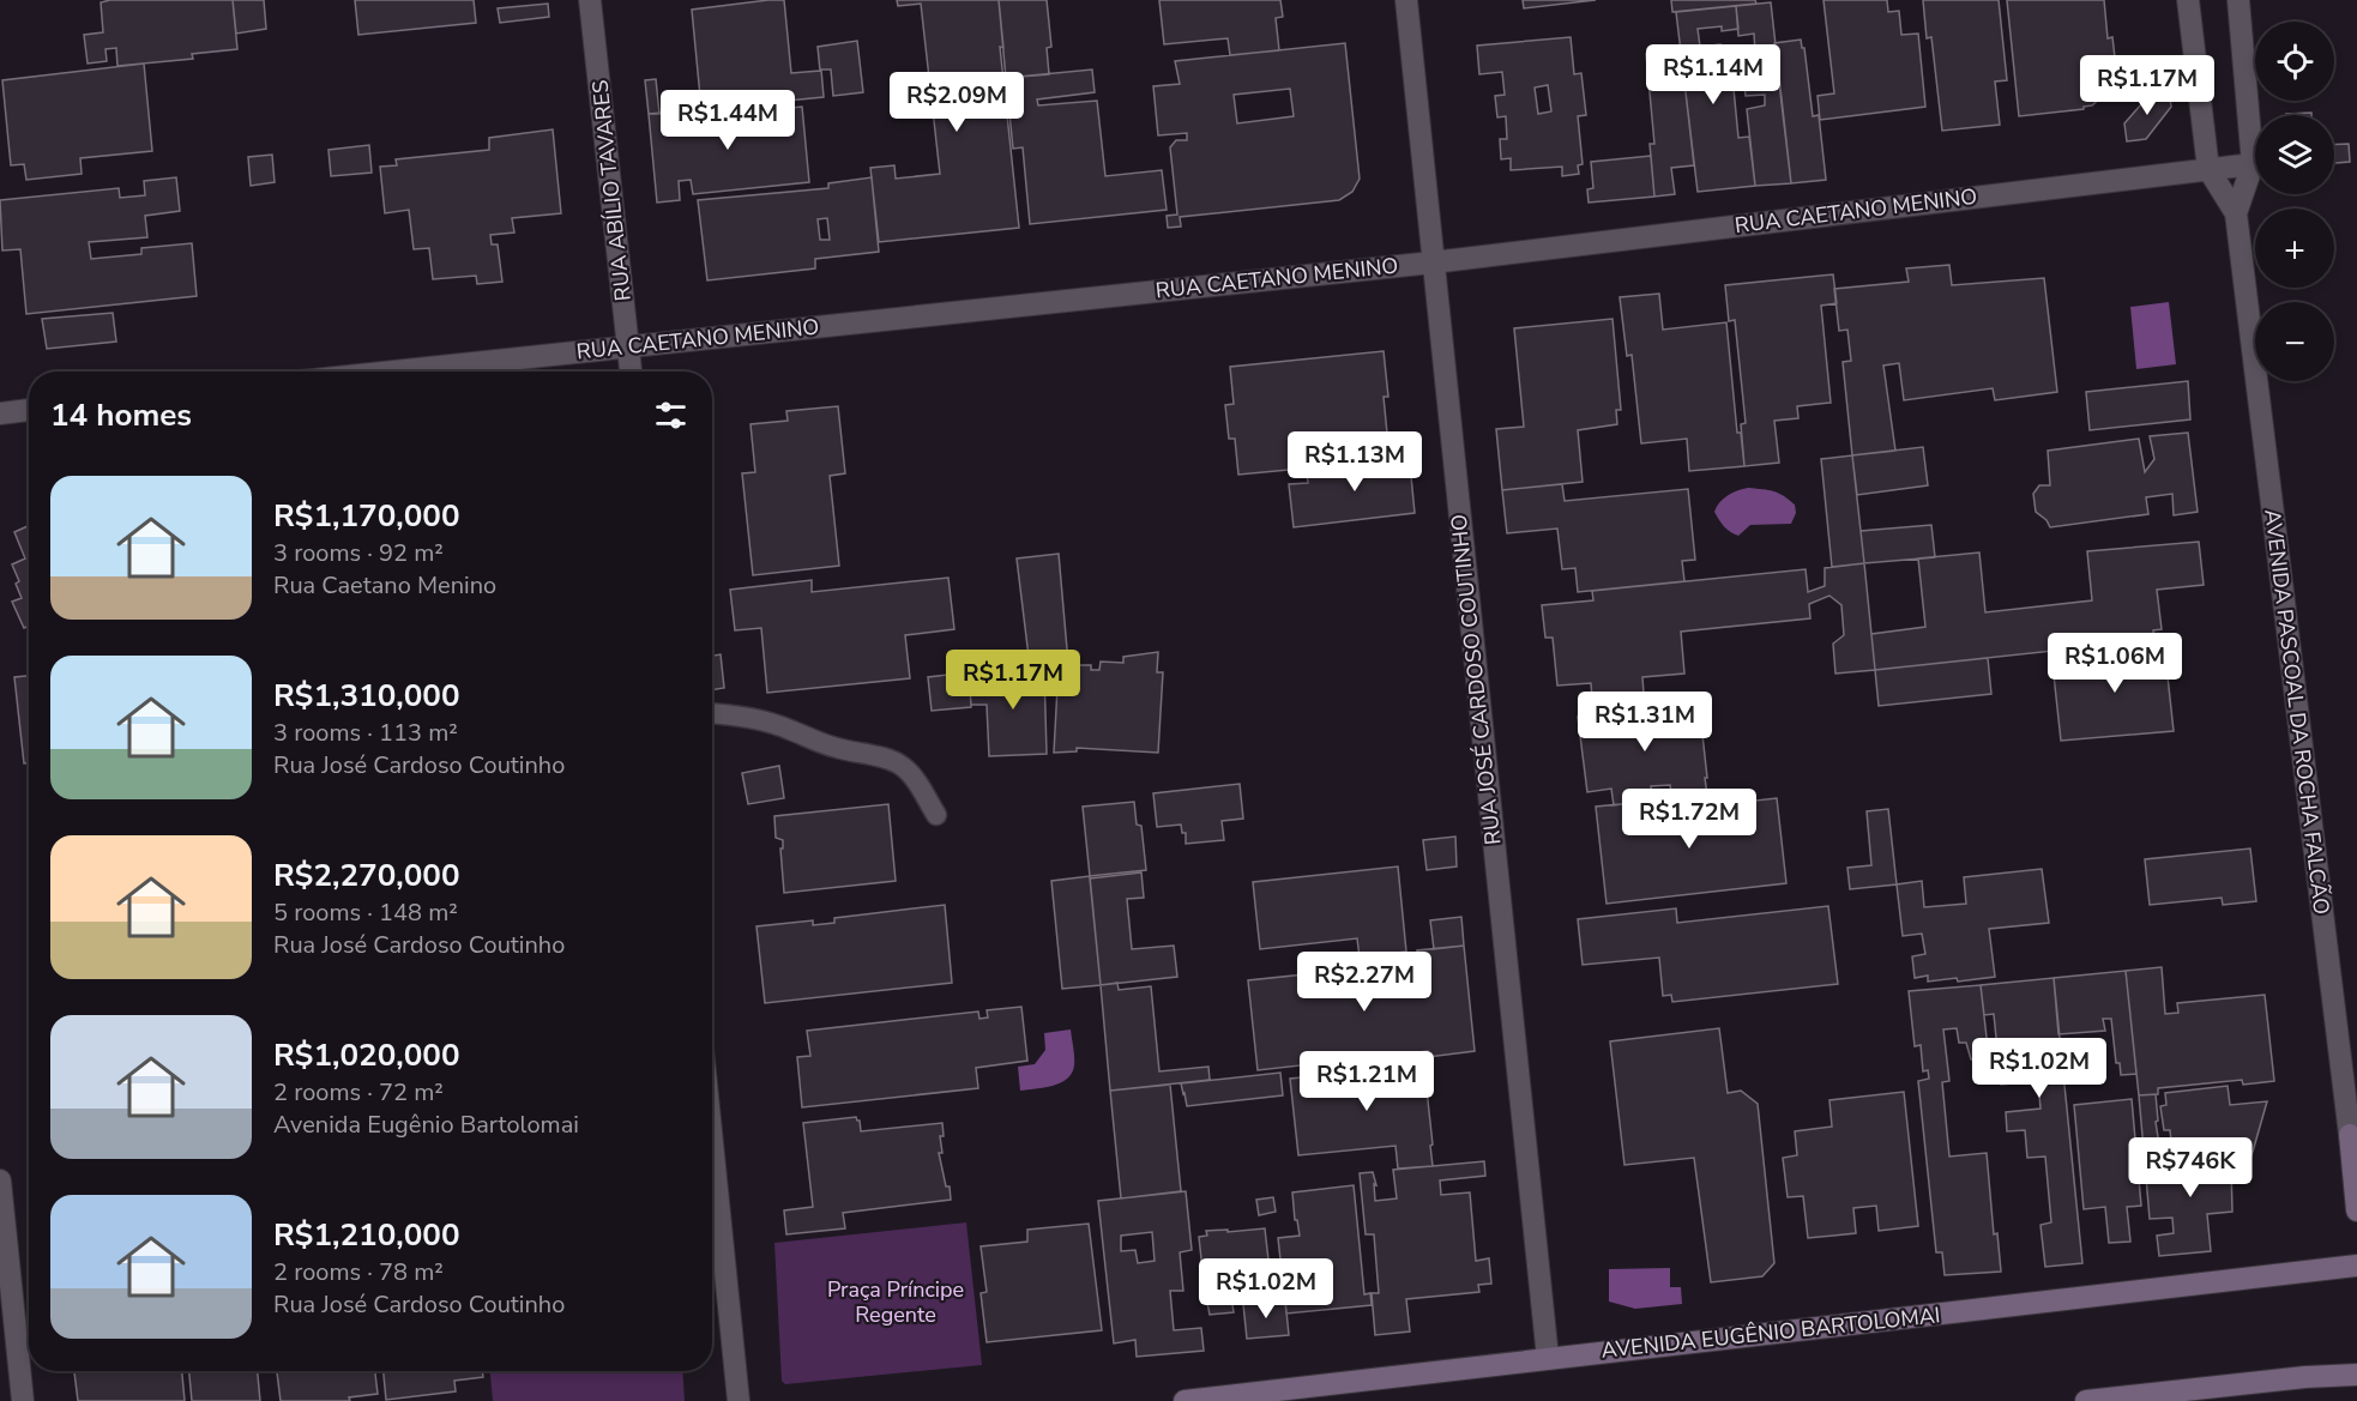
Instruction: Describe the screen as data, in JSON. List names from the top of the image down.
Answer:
{
  "streets": {
    "street": [
      "RUA ABÍLIO TAVARES",
      "RUA CAETANO MENINO",
      "RUA JOSÉ CARDOSO COUTINHO",
      "AVENIDA PASCOAL DA ROCHA FALCÃO",
      "AVENIDA EUGÊNIO BARTOLOMAI"
    ]
  },
  "crossings": [
    ["RUA ABÍLIO TAVARES", "RUA CAETANO MENINO"],
    ["RUA CAETANO MENINO", "RUA JOSÉ CARDOSO COUTINHO"],
    ["RUA CAETANO MENINO", "AVENIDA PASCOAL DA ROCHA FALCÃO"],
    ["RUA JOSÉ CARDOSO COUTINHO", "AVENIDA EUGÊNIO BARTOLOMAI"]
  ],
  "parks": ["Praça Príncipe Regente"],
  "page": {
    "map_buttons": ["+", "−"],
    "price": [
      "R$1.14M",
      "R$1.17M",
      "R$2.09M",
      "R$1.44M",
      "R$1.13M",
      "R$1.06M",
      "R$1.17M",
      "R$1.31M",
      "R$1.72M",
      "R$2.27M",
      "R$1.02M",
      "R$1.21M",
      "R$746K",
      "R$1.02M"
    ],
    "heading": "14 homes",
    "list": [
      {
        "name": "R$1,170,000",
        "note": "3 rooms · 92 m² · Rua Caetano Menino"
      },
      {
        "name": "R$1,310,000",
        "note": "3 rooms · 113 m² · Rua José Cardoso Coutinho"
      },
      {
        "name": "R$2,270,000",
        "note": "5 rooms · 148 m² · Rua José Cardoso Coutinho"
      },
      {
        "name": "R$1,020,000",
        "note": "2 rooms · 72 m² · Avenida Eugênio Bartolomai"
      },
      {
        "name": "R$1,210,000",
        "note": "2 rooms · 78 m² · Rua José Cardoso Coutinho"
      }
    ]
  }
}
